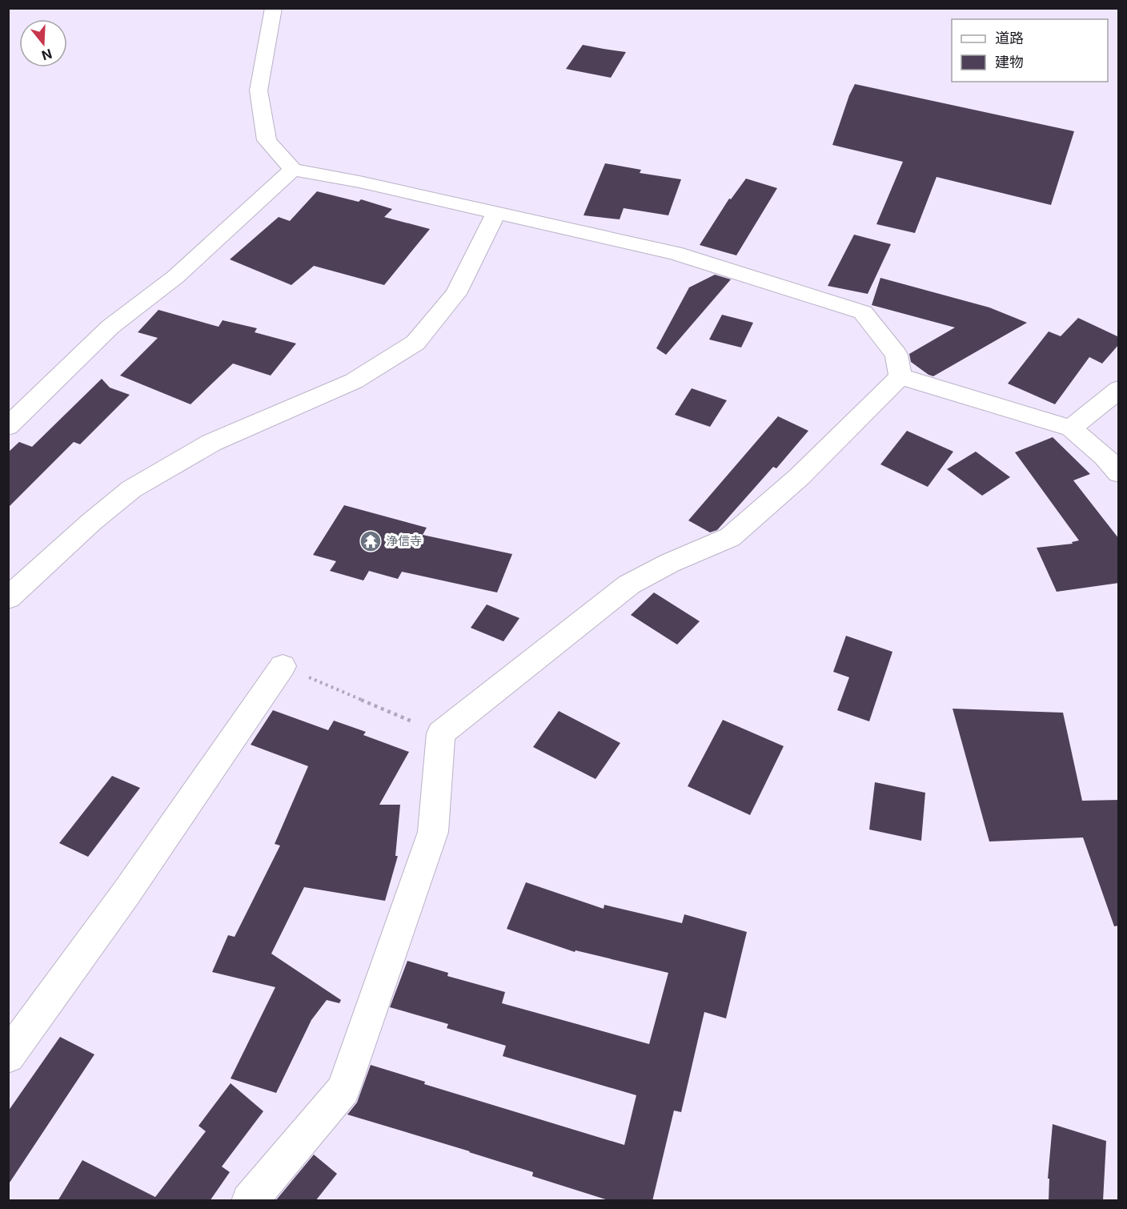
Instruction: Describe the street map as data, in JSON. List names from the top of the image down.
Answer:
{
  "places": {
    "temple": ["浄信寺"]
  },
  "legend": ["道路", "建物"],
  "north": "bottom"
}
